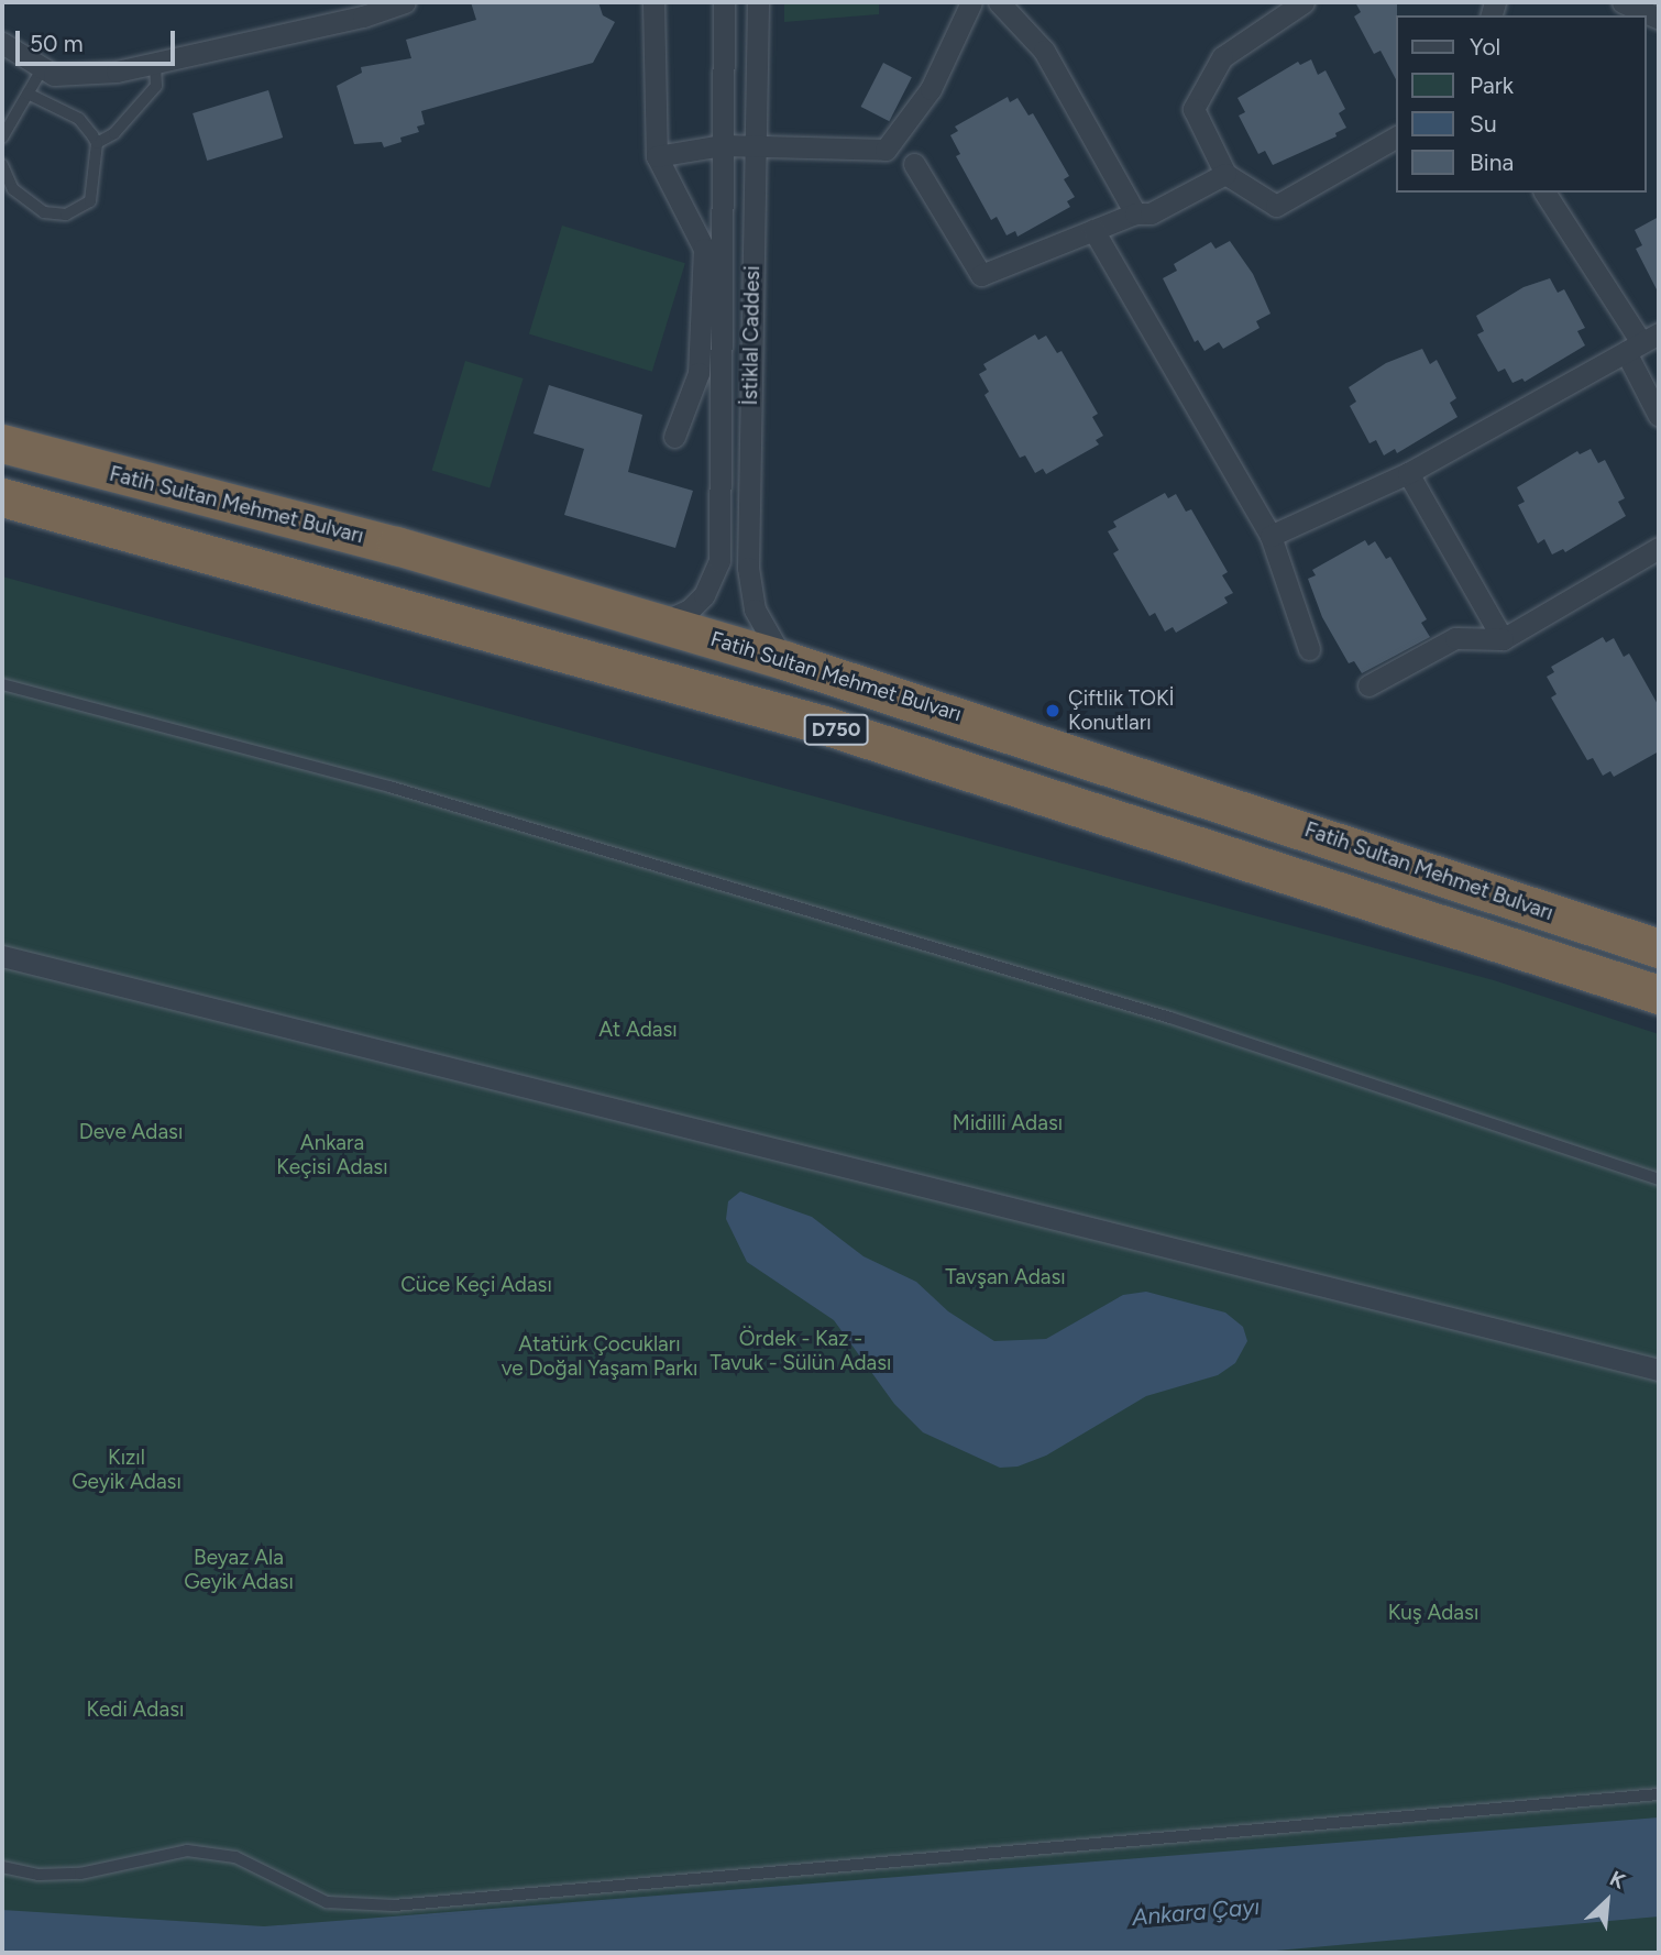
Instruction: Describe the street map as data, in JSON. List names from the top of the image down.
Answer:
{
  "streets": {
    "highway": ["Fatih Sultan Mehmet Bulvarı", "D750"],
    "street": ["İstiklal Caddesi"]
  },
  "crossings": [
    ["İstiklal Caddesi", "Fatih Sultan Mehmet Bulvarı"]
  ],
  "water": ["Ankara Çayı"],
  "parks": [
    "At Adası",
    "Midilli Adası",
    "Deve Adası",
    "Ankara Keçisi Adası",
    "Tavşan Adası",
    "Cüce Keçi Adası",
    "Ördek - Kaz - Tavuk - Sülün Adası",
    "Atatürk Çocukları ve Doğal Yaşam Parkı",
    "Kızıl Geyik Adası",
    "Beyaz Ala Geyik Adası",
    "Kuş Adası",
    "Kedi Adası"
  ],
  "places": ["Çiftlik TOKİ Konutları"],
  "legend": [
    "Yol",
    "Park",
    "Su",
    "Bina"
  ],
  "scale_bar": "50 m",
  "north": "top right"
}
